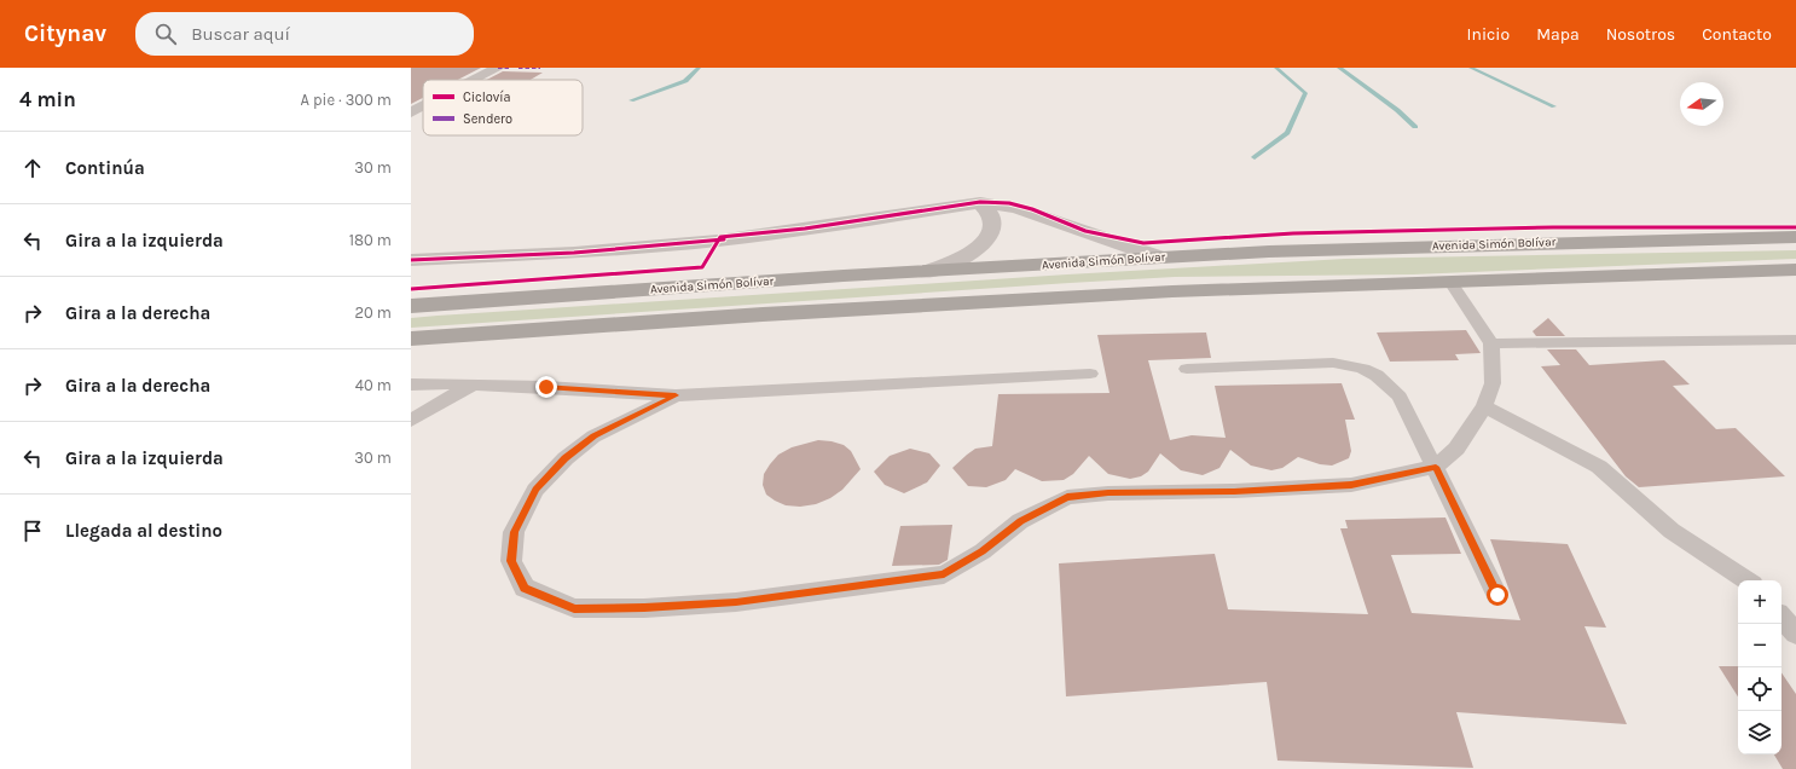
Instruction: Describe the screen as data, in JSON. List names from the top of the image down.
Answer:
{
  "streets": {
    "highway": ["Avenida Simón Bolívar"]
  },
  "legend": ["Ciclovía", "Sendero"],
  "north": "left",
  "page": {
    "header": "Citynav",
    "search": "Buscar aquí",
    "nav": [
      "Inicio",
      "Mapa",
      "Nosotros",
      "Contacto"
    ],
    "heading": ["4 min", "A pie · 300 m"],
    "list": [
      ["Continúa", "30 m"],
      ["Gira a la izquierda", "180 m"],
      ["Gira a la derecha", "20 m"],
      ["Gira a la derecha", "40 m"],
      ["Gira a la izquierda", "30 m"],
      "Llegada al destino"
    ],
    "map_buttons": ["+", "−"]
  }
}
